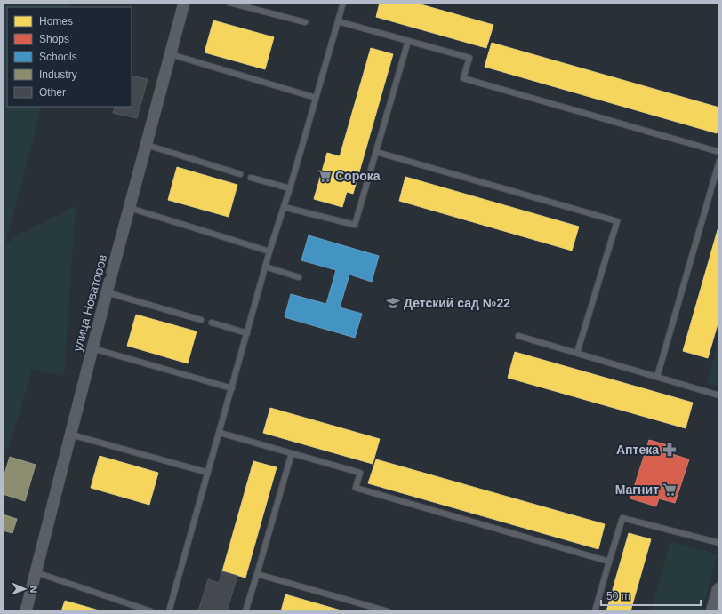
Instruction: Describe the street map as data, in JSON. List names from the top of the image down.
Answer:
{
  "streets": {
    "street": ["улица Новаторов"]
  },
  "places": {
    "supermarket": ["Сорока", "Магнит"],
    "school or university": ["Детский сад №22"],
    "pharmacy": ["Аптека"]
  },
  "legend": [
    "Homes",
    "Shops",
    "Schools",
    "Industry",
    "Other"
  ],
  "scale_bar": "50 m",
  "north": "right"
}
